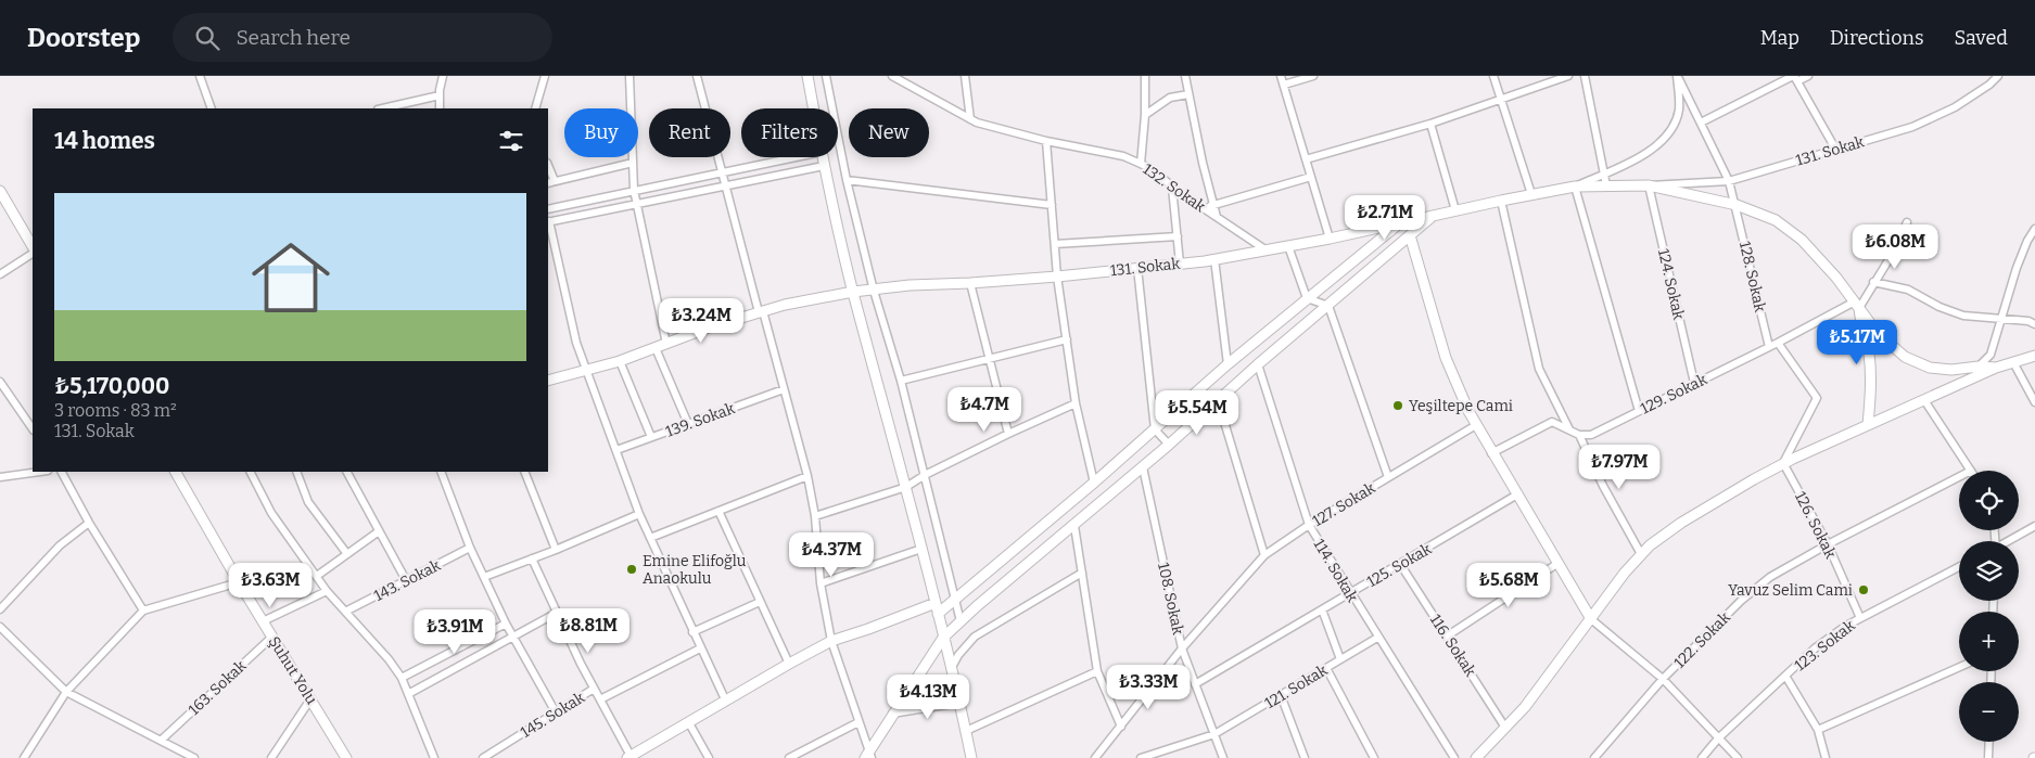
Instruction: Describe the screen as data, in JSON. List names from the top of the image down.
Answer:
{
  "streets": {
    "street": [
      "131. Sokak",
      "132. Sokak",
      "128. Sokak",
      "124. Sokak",
      "129. Sokak",
      "139. Sokak",
      "127. Sokak",
      "126. Sokak",
      "125. Sokak",
      "114. Sokak",
      "143. Sokak",
      "108. Sokak",
      "122. Sokak",
      "116. Sokak",
      "123. Sokak",
      "Şuhut Yolu",
      "121. Sokak",
      "163. Sokak",
      "145. Sokak"
    ]
  },
  "crossings": [
    ["131. Sokak", "132. Sokak"],
    ["131. Sokak", "128. Sokak"],
    ["131. Sokak", "124. Sokak"],
    ["131. Sokak", "129. Sokak"],
    ["128. Sokak", "129. Sokak"],
    ["124. Sokak", "129. Sokak"],
    ["127. Sokak", "114. Sokak"],
    ["127. Sokak", "108. Sokak"],
    ["126. Sokak", "122. Sokak"],
    ["126. Sokak", "123. Sokak"],
    ["125. Sokak", "114. Sokak"],
    ["125. Sokak", "108. Sokak"],
    ["125. Sokak", "116. Sokak"],
    ["114. Sokak", "121. Sokak"],
    ["108. Sokak", "121. Sokak"],
    ["Şuhut Yolu", "163. Sokak"]
  ],
  "places": ["Yeşiltepe Cami", "Emine Elifoğlu Anaokulu", "Yavuz Selim Cami"],
  "page": {
    "header": "Doorstep",
    "search": "Search here",
    "nav": ["Map", "Directions", "Saved"],
    "chip": [
      "Buy",
      "Rent",
      "Filters",
      "New"
    ],
    "heading": "14 homes",
    "list": [
      {
        "name": "₺5,170,000",
        "note": "3 rooms · 83 m² · 131. Sokak"
      }
    ],
    "price": [
      "₺2.71M",
      "₺6.08M",
      "₺3.24M",
      "₺5.17M",
      "₺4.7M",
      "₺5.54M",
      "₺7.97M",
      "₺4.37M",
      "₺3.63M",
      "₺5.68M",
      "₺8.81M",
      "₺3.91M",
      "₺3.33M",
      "₺4.13M"
    ],
    "map_buttons": ["+", "−"]
  }
}
